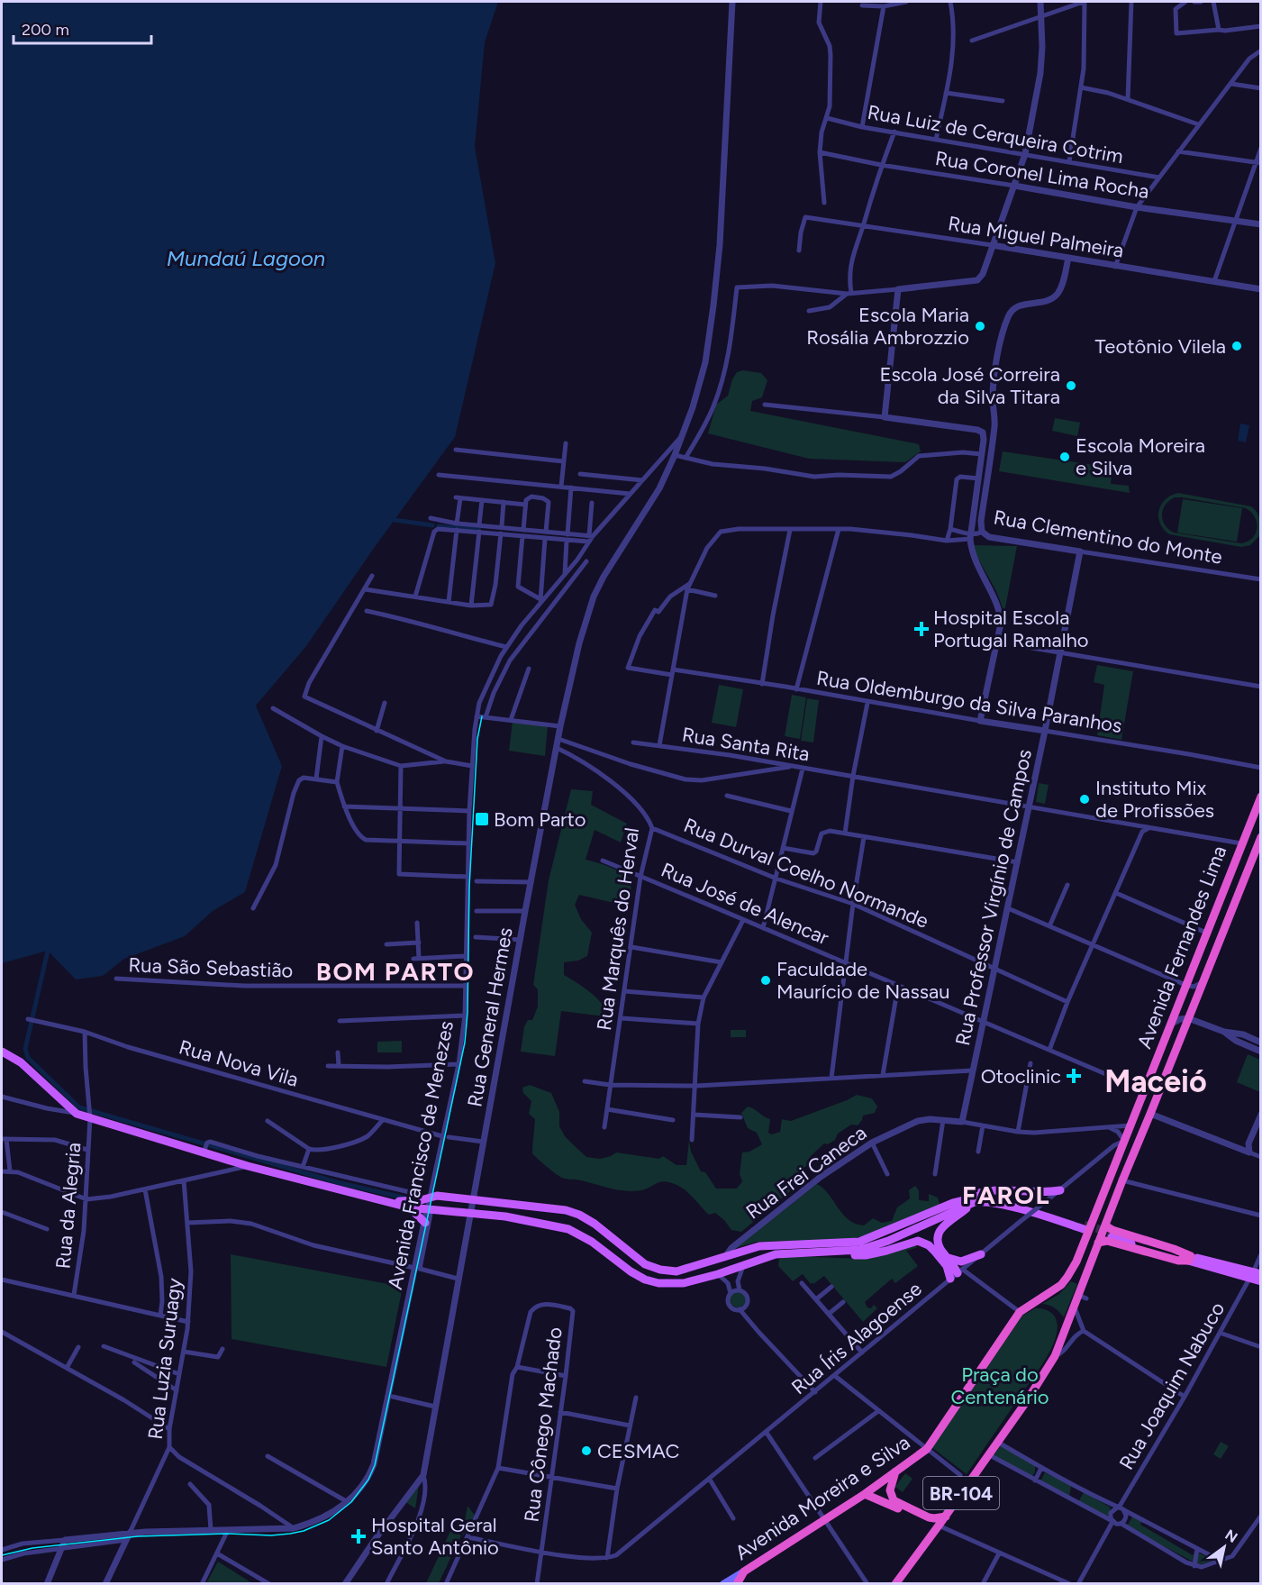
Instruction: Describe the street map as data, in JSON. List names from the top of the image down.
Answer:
{
  "streets": {
    "highway": ["Avenida Fernandes Lima", "BR-104", "Avenida Moreira e Silva"],
    "street": [
      "Rua Luiz de Cerqueira Cotrim",
      "Rua Coronel Lima Rocha",
      "Rua Miguel Palmeira",
      "Rua Clementino do Monte",
      "Rua Oldemburgo da Silva Paranhos",
      "Rua Santa Rita",
      "Rua Durval Coelho Normande",
      "Rua Professor Virgínio de Campos",
      "Rua José de Alencar",
      "Rua Marquês do Herval",
      "Rua São Sebastião",
      "Rua General Hermes",
      "Rua Nova Vila",
      "Avenida Francisco de Menezes",
      "Rua Frei Caneca",
      "Rua da Alegria",
      "Rua Íris Alagoense",
      "Rua Luzia Suruagy",
      "Rua Joaquim Nabuco",
      "Rua Cônego Machado"
    ]
  },
  "crossings": [
    ["Rua Clementino do Monte", "Rua Professor Virgínio de Campos"],
    ["Rua Oldemburgo da Silva Paranhos", "Rua Professor Virgínio de Campos"],
    ["Rua Santa Rita", "Rua Professor Virgínio de Campos"],
    ["Rua Santa Rita", "Avenida Fernandes Lima"],
    ["Rua Durval Coelho Normande", "Rua Professor Virgínio de Campos"],
    ["Rua Durval Coelho Normande", "Rua Marquês do Herval"],
    ["Rua Professor Virgínio de Campos", "Rua José de Alencar"],
    ["Rua Professor Virgínio de Campos", "Rua Frei Caneca"],
    ["Rua José de Alencar", "Rua Marquês do Herval"],
    ["Rua José de Alencar", "Avenida Fernandes Lima"],
    ["Rua Marquês do Herval", "Rua General Hermes"],
    ["Avenida Fernandes Lima", "Rua Frei Caneca"],
    ["Avenida Fernandes Lima", "Rua Íris Alagoense"],
    ["Avenida Fernandes Lima", "BR-104"],
    ["Avenida Fernandes Lima", "Avenida Moreira e Silva"],
    ["Rua São Sebastião", "Avenida Francisco de Menezes"],
    ["Rua General Hermes", "Rua Nova Vila"],
    ["Rua General Hermes", "Avenida Francisco de Menezes"],
    ["Rua Nova Vila", "Avenida Francisco de Menezes"],
    ["Rua Nova Vila", "Rua da Alegria"],
    ["Avenida Francisco de Menezes", "Rua Luzia Suruagy"],
    ["BR-104", "Avenida Moreira e Silva"]
  ],
  "districts": ["BOM PARTO", "Maceió", "FAROL"],
  "water": ["Mundaú Lagoon"],
  "parks": ["Praça do Centenário"],
  "places": {
    "other": [
      "Escola Maria Rosália Ambrozzio",
      "Teotônio Vilela",
      "Escola José Correira da Silva Titara",
      "Escola Moreira e Silva",
      "Instituto Mix de Profissões",
      "Faculdade Maurício de Nassau",
      "CESMAC"
    ],
    "health": ["Hospital Escola Portugal Ramalho", "Otoclinic", "Hospital Geral Santo Antônio"],
    "transit": ["Bom Parto"]
  },
  "scale_bar": "200 m",
  "north": "top right"
}
